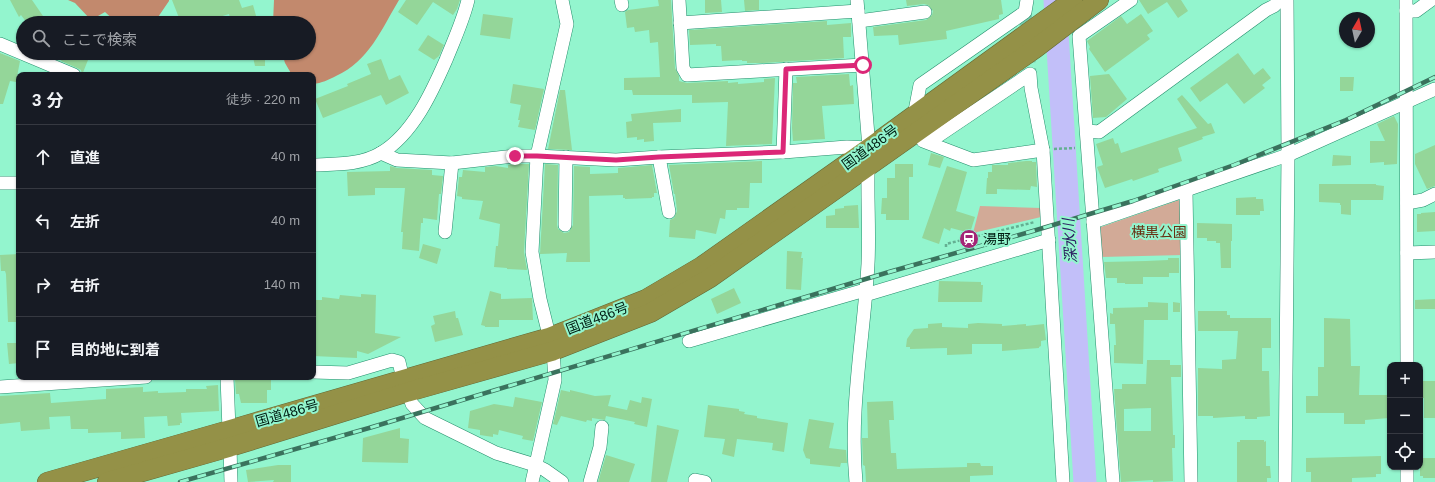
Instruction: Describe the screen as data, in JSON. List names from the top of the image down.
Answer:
{
  "streets": {
    "highway": ["国道486号"]
  },
  "water": ["深水川"],
  "parks": ["横黒公園"],
  "places": {
    "station": ["湯野"]
  },
  "north": "top",
  "page": {
    "search": "ここで検索",
    "heading": ["3 分", "徒歩 · 220 m"],
    "list": [
      ["直進", "40 m"],
      ["左折", "40 m"],
      ["右折", "140 m"],
      "目的地に到着"
    ],
    "map_buttons": ["+", "−"]
  }
}
